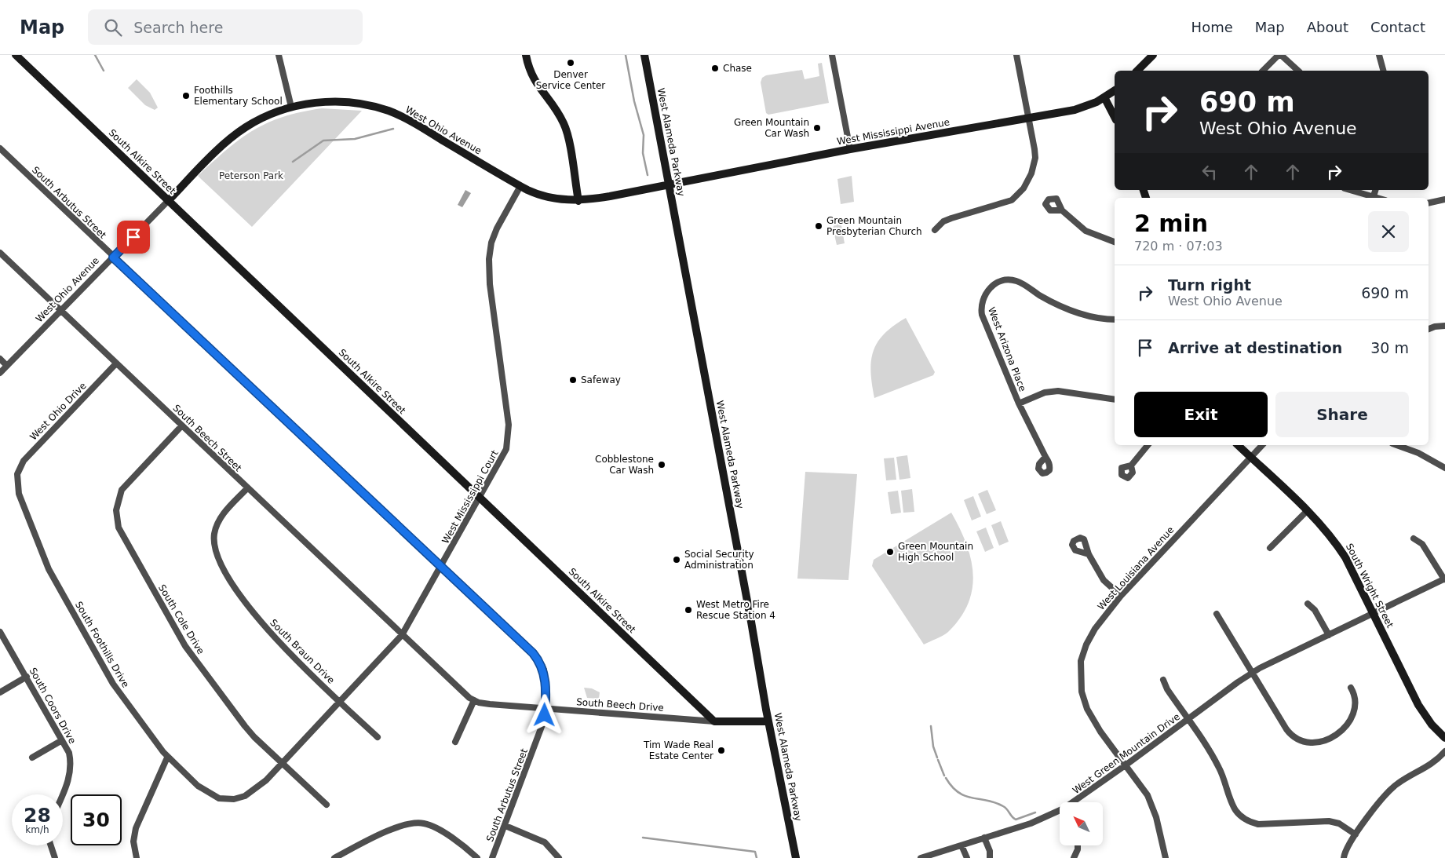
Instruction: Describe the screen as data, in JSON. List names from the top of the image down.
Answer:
{
  "streets": {
    "street": [
      "West Ohio Avenue",
      "West Mississippi Avenue",
      "West Alameda Parkway",
      "South Alkire Street",
      "South Arbutus Street",
      "West Arizona Place",
      "West Ohio Drive",
      "South Beech Street",
      "West Mississippi Court",
      "West Louisiana Avenue",
      "South Wright Street",
      "South Cole Drive",
      "South Foothills Drive",
      "South Braun Drive",
      "South Beech Drive",
      "South Coors Drive",
      "West Green Mountain Drive"
    ]
  },
  "crossings": [
    ["West Ohio Avenue", "West Mississippi Avenue"],
    ["West Ohio Avenue", "West Alameda Parkway"],
    ["West Ohio Avenue", "South Alkire Street"],
    ["West Ohio Avenue", "South Arbutus Street"],
    ["West Ohio Avenue", "South Beech Street"],
    ["West Ohio Avenue", "West Mississippi Court"],
    ["West Mississippi Avenue", "West Alameda Parkway"],
    ["West Alameda Parkway", "South Beech Drive"],
    ["South Alkire Street", "West Mississippi Court"],
    ["South Alkire Street", "South Beech Drive"],
    ["South Arbutus Street", "West Mississippi Court"],
    ["South Arbutus Street", "South Beech Drive"],
    ["West Ohio Drive", "South Beech Street"],
    ["West Ohio Drive", "South Foothills Drive"],
    ["South Beech Street", "West Mississippi Court"],
    ["South Beech Street", "South Cole Drive"],
    ["South Beech Street", "South Braun Drive"],
    ["South Beech Street", "South Beech Drive"],
    ["West Mississippi Court", "South Cole Drive"],
    ["West Mississippi Court", "South Foothills Drive"],
    ["West Mississippi Court", "South Braun Drive"],
    ["West Mississippi Court", "South Beech Drive"],
    ["West Louisiana Avenue", "South Wright Street"],
    ["West Louisiana Avenue", "West Green Mountain Drive"],
    ["South Wright Street", "West Green Mountain Drive"]
  ],
  "parks": ["Peterson Park"],
  "places": [
    "Denver Service Center",
    "Chase",
    "Foothills Elementary School",
    "Green Mountain Car Wash",
    "Green Mountain Presbyterian Church",
    "Safeway",
    "Cobblestone Car Wash",
    "Green Mountain High School",
    "Social Security Administration",
    "West Metro Fire Rescue Station 4",
    "Tim Wade Real Estate Center"
  ],
  "north": "top left",
  "page": {
    "header": "Map",
    "search": "Search here",
    "nav": [
      "Home",
      "Map",
      "About",
      "Contact"
    ],
    "turn": ["690 m", "West Ohio Avenue"],
    "heading": ["2 min", "720 m · 07:03"],
    "list": [
      {
        "name": "Turn right",
        "note": "West Ohio Avenue",
        "value": "690 m"
      },
      {
        "name": "Arrive at destination",
        "value": "30 m"
      }
    ],
    "buttons": ["Exit", "Share"],
    "speed": "28 km/h",
    "limit": "30"
  }
}
